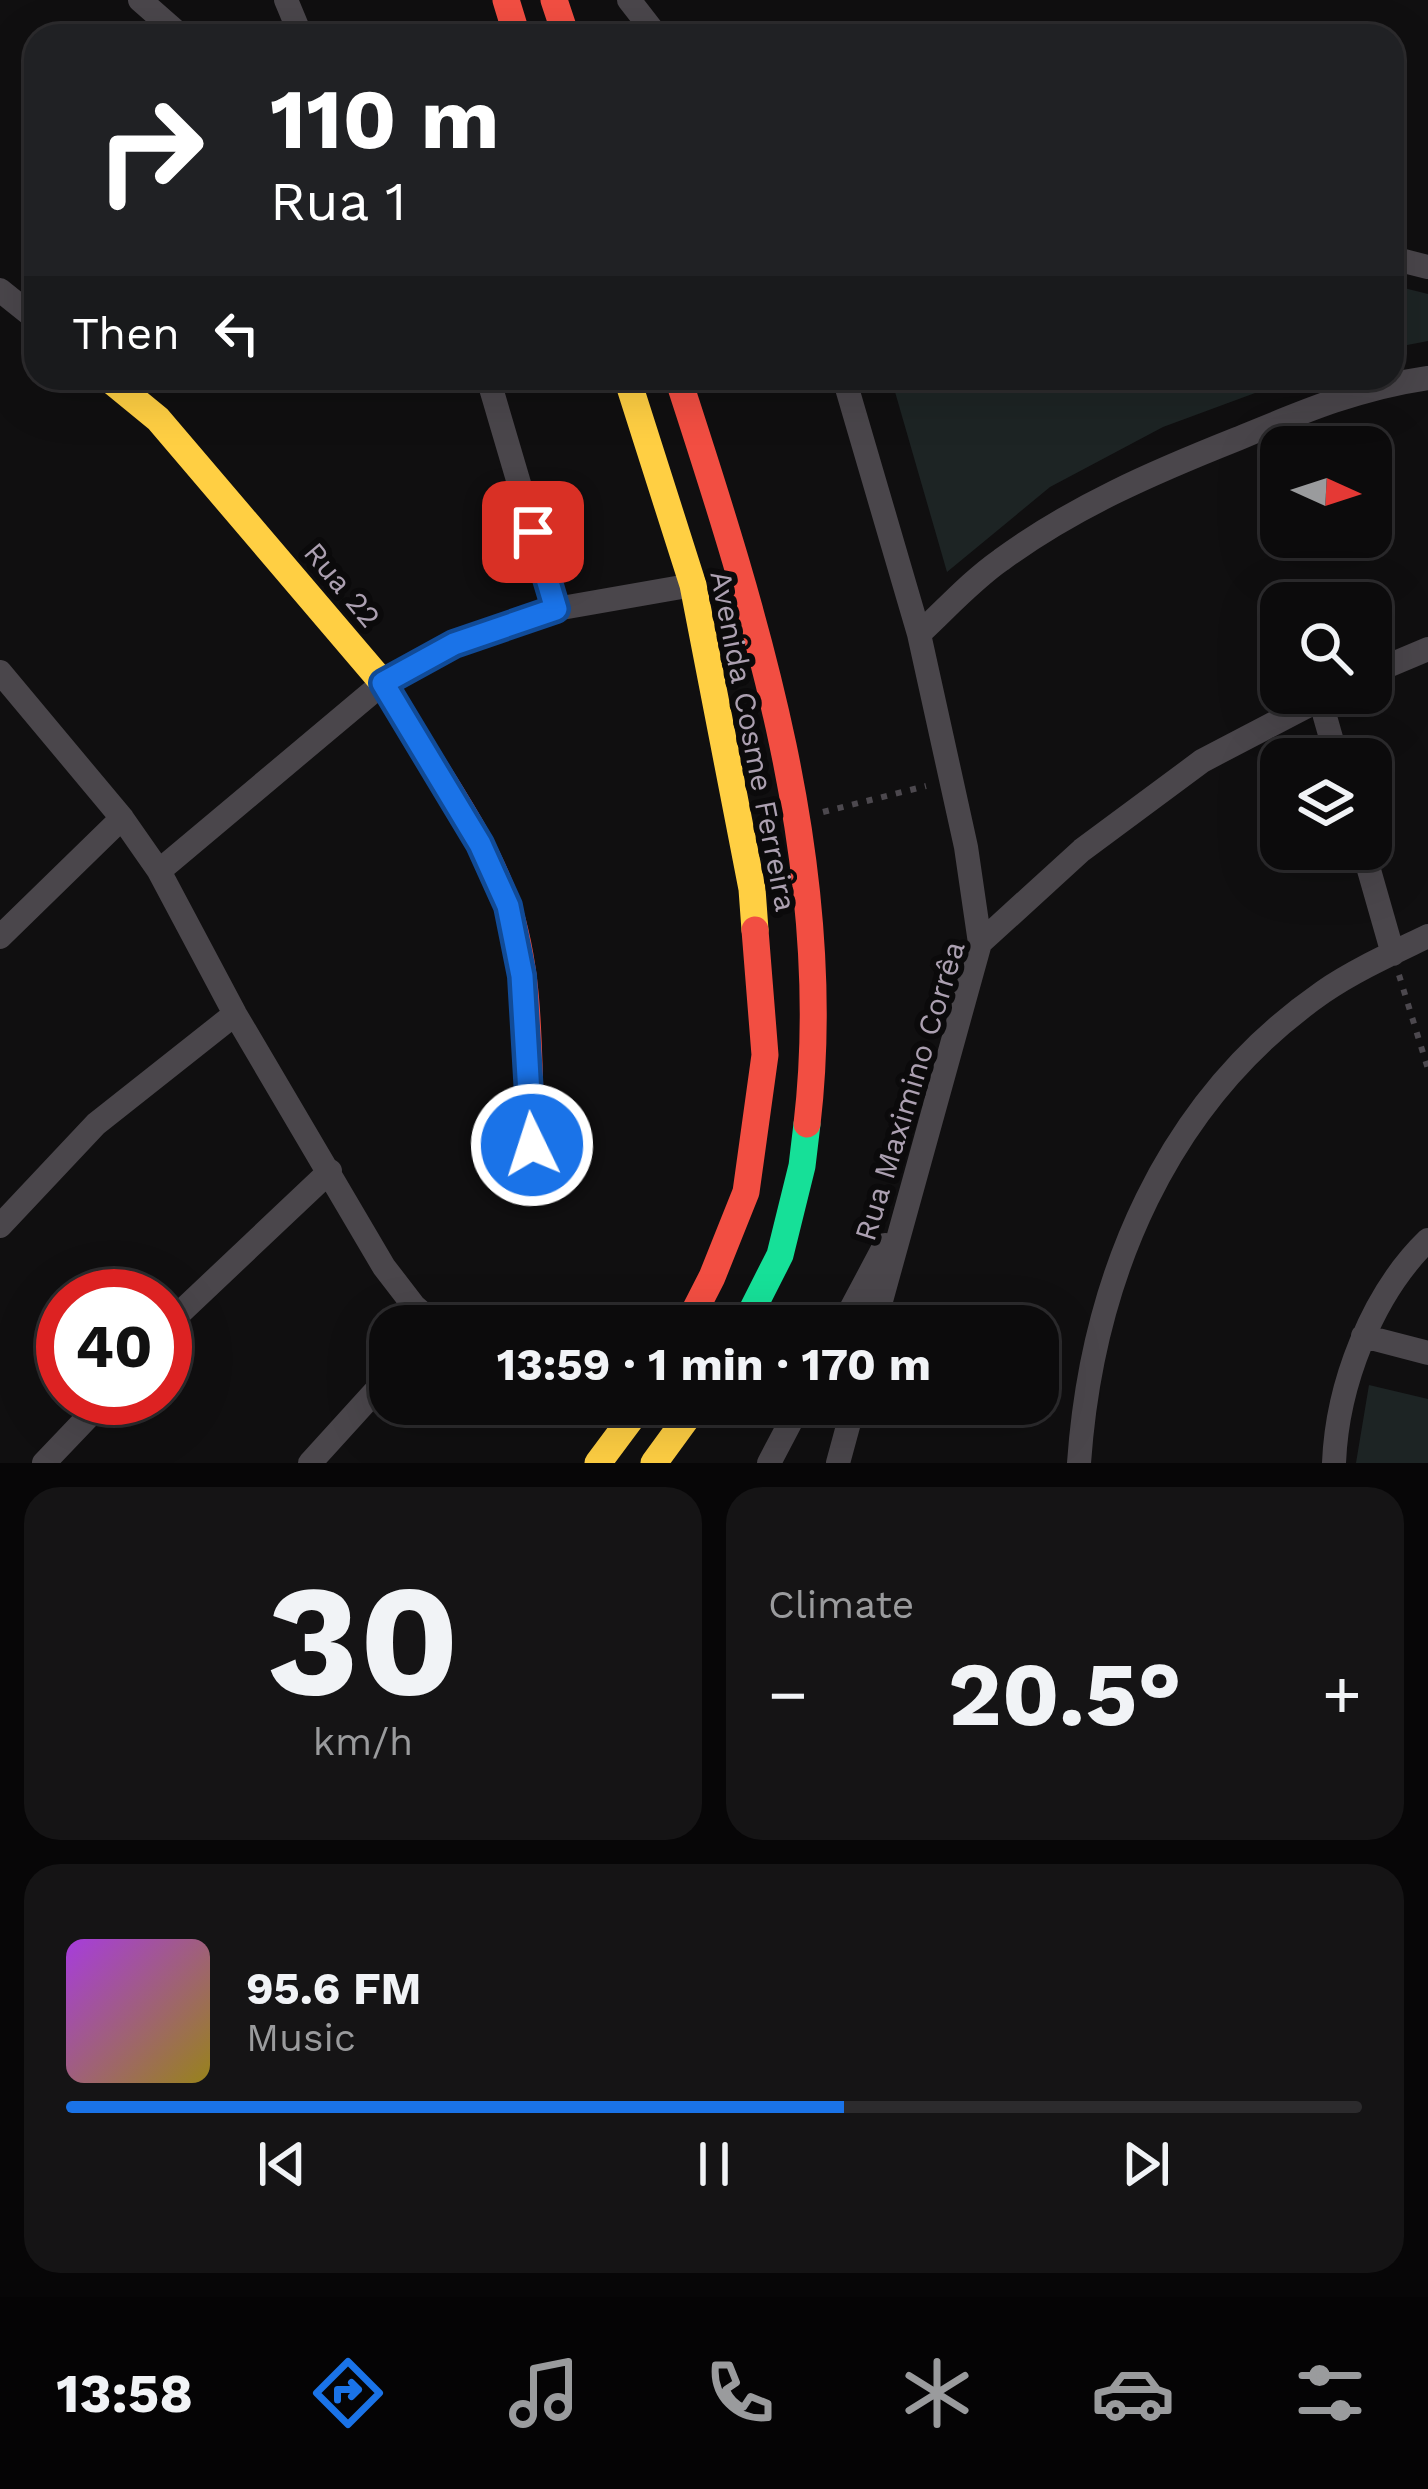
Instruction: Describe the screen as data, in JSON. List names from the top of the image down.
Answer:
{
  "streets": {
    "main road": ["Rua 22", "Avenida Cosme Ferreira"],
    "street": ["Rua Maximino Corrêa"]
  },
  "north": "right",
  "page": {
    "turn": ["110 m", "Rua 1"],
    "then": "Then",
    "limit": "40",
    "trip": "13:59 · 1 min · 170 m",
    "tile": [
      ["30", "km/h"],
      "Climate"
    ],
    "heat": ["−", "20.5°", "+"],
    "song": ["95.6 FM", "Music"],
    "tabs": "13:58"
  }
}
